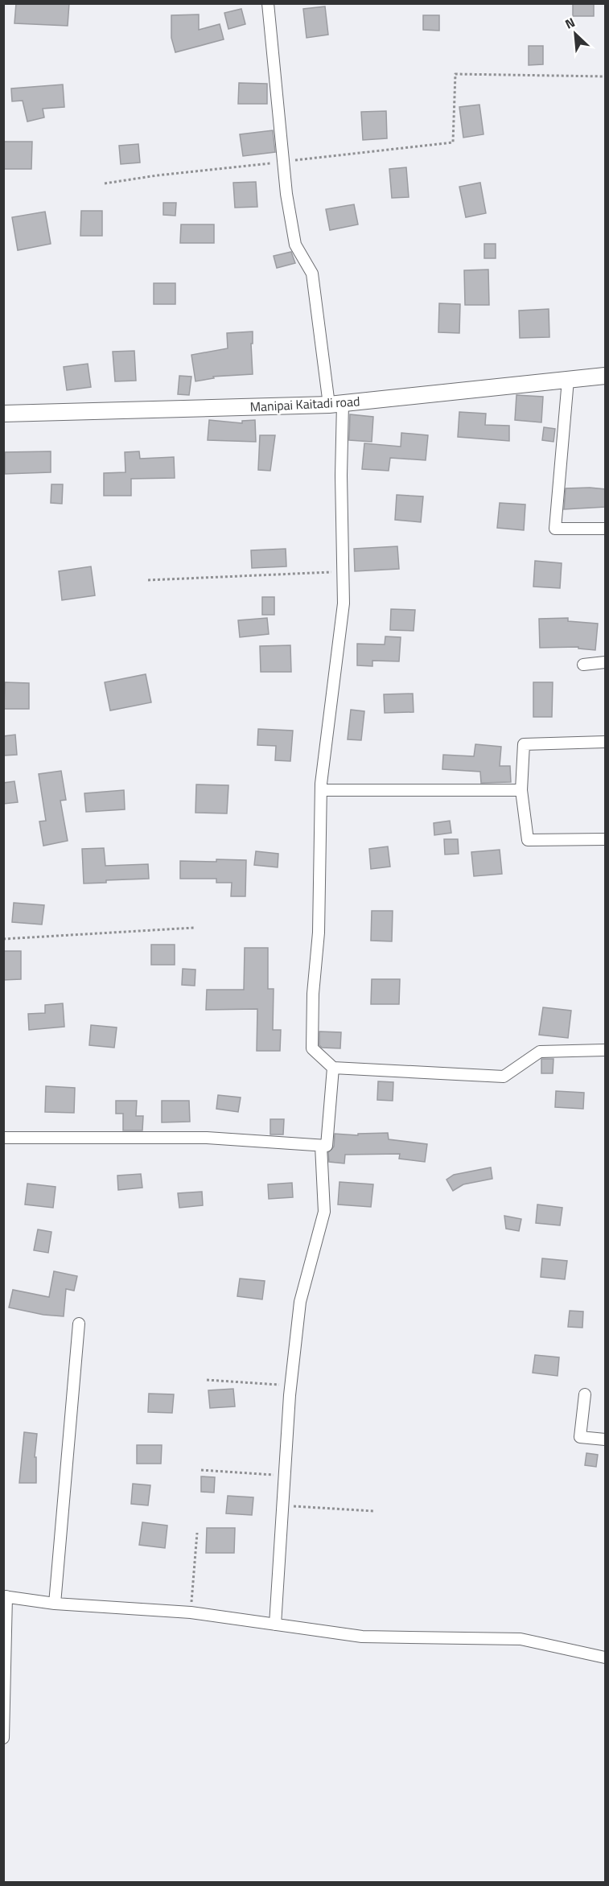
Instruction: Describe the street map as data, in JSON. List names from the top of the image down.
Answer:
{
  "streets": {
    "main road": ["Manipai Kaitadi road"]
  },
  "north": "top left"
}
